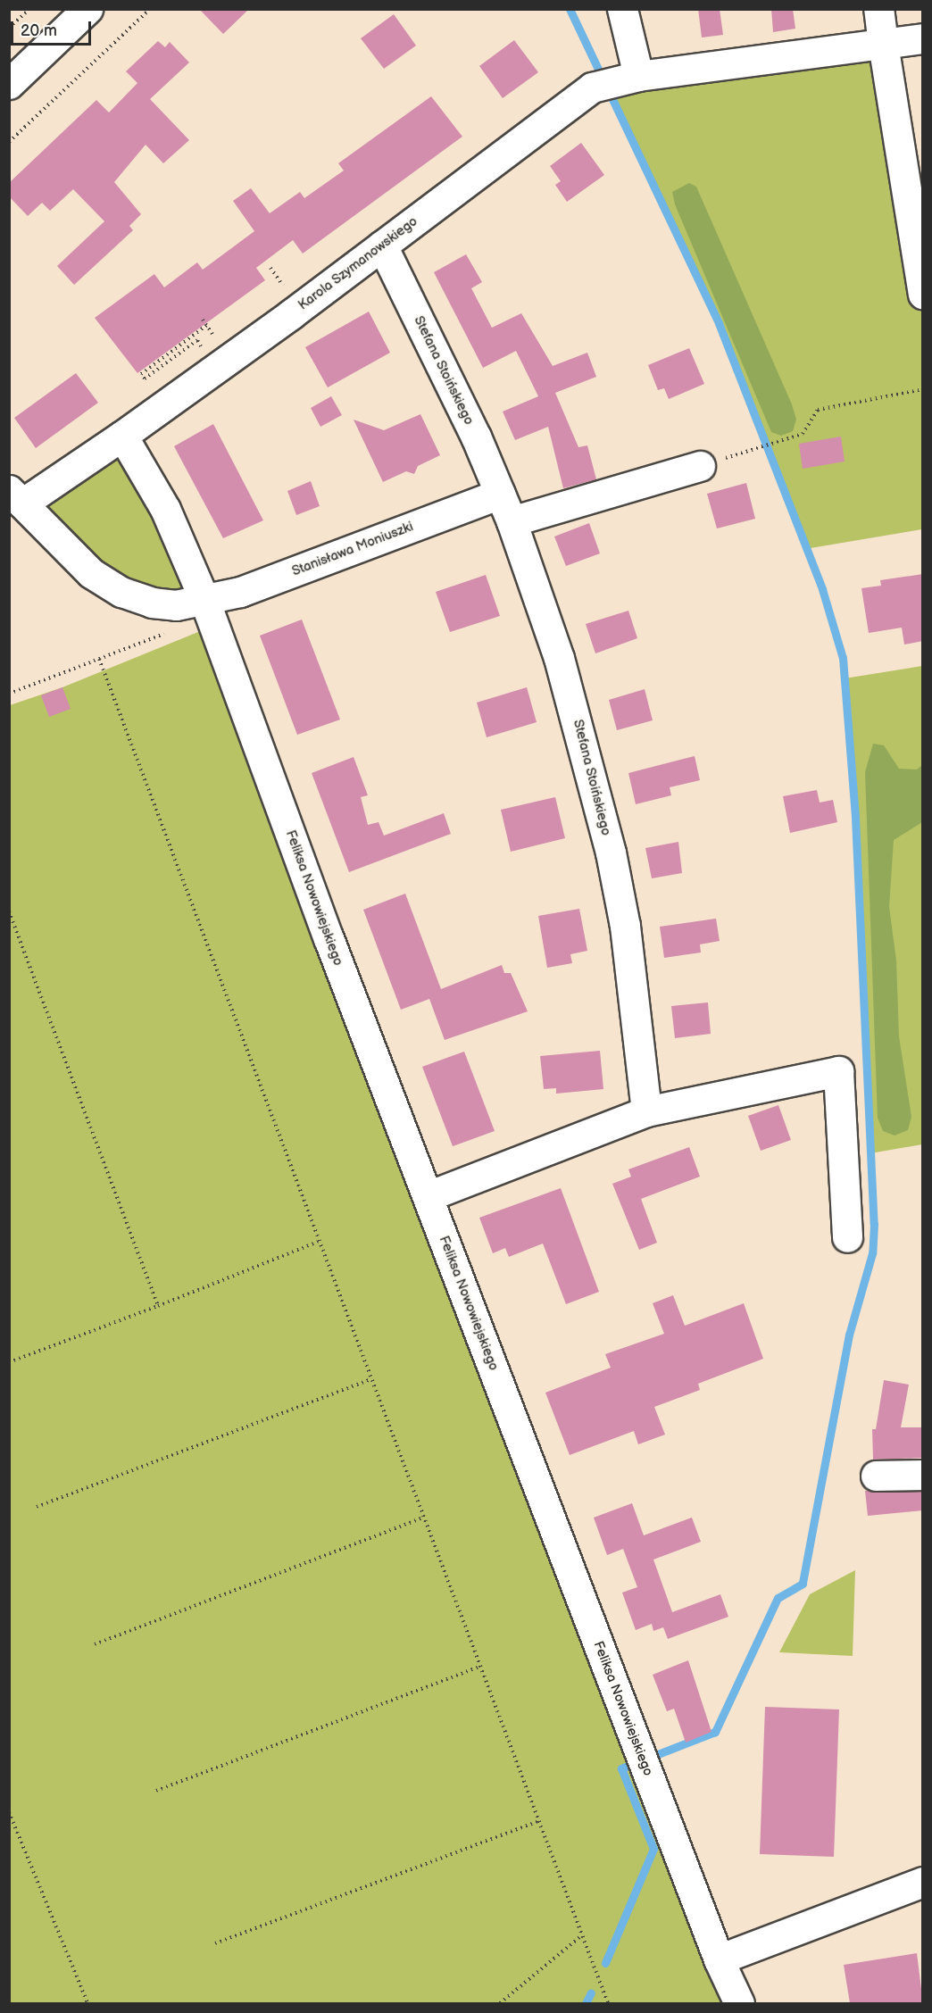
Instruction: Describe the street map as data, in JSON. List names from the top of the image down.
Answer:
{
  "streets": {
    "street": [
      "Karola Szymanowskiego",
      "Stefana Stoińskiego",
      "Stanisława Moniuszki",
      "Feliksa Nowowiejskiego"
    ]
  },
  "crossings": [
    ["Karola Szymanowskiego", "Stefana Stoińskiego"],
    ["Karola Szymanowskiego", "Stanisława Moniuszki"],
    ["Karola Szymanowskiego", "Feliksa Nowowiejskiego"],
    ["Stefana Stoińskiego", "Stanisława Moniuszki"],
    ["Stanisława Moniuszki", "Feliksa Nowowiejskiego"]
  ],
  "scale_bar": "20 m"
}
